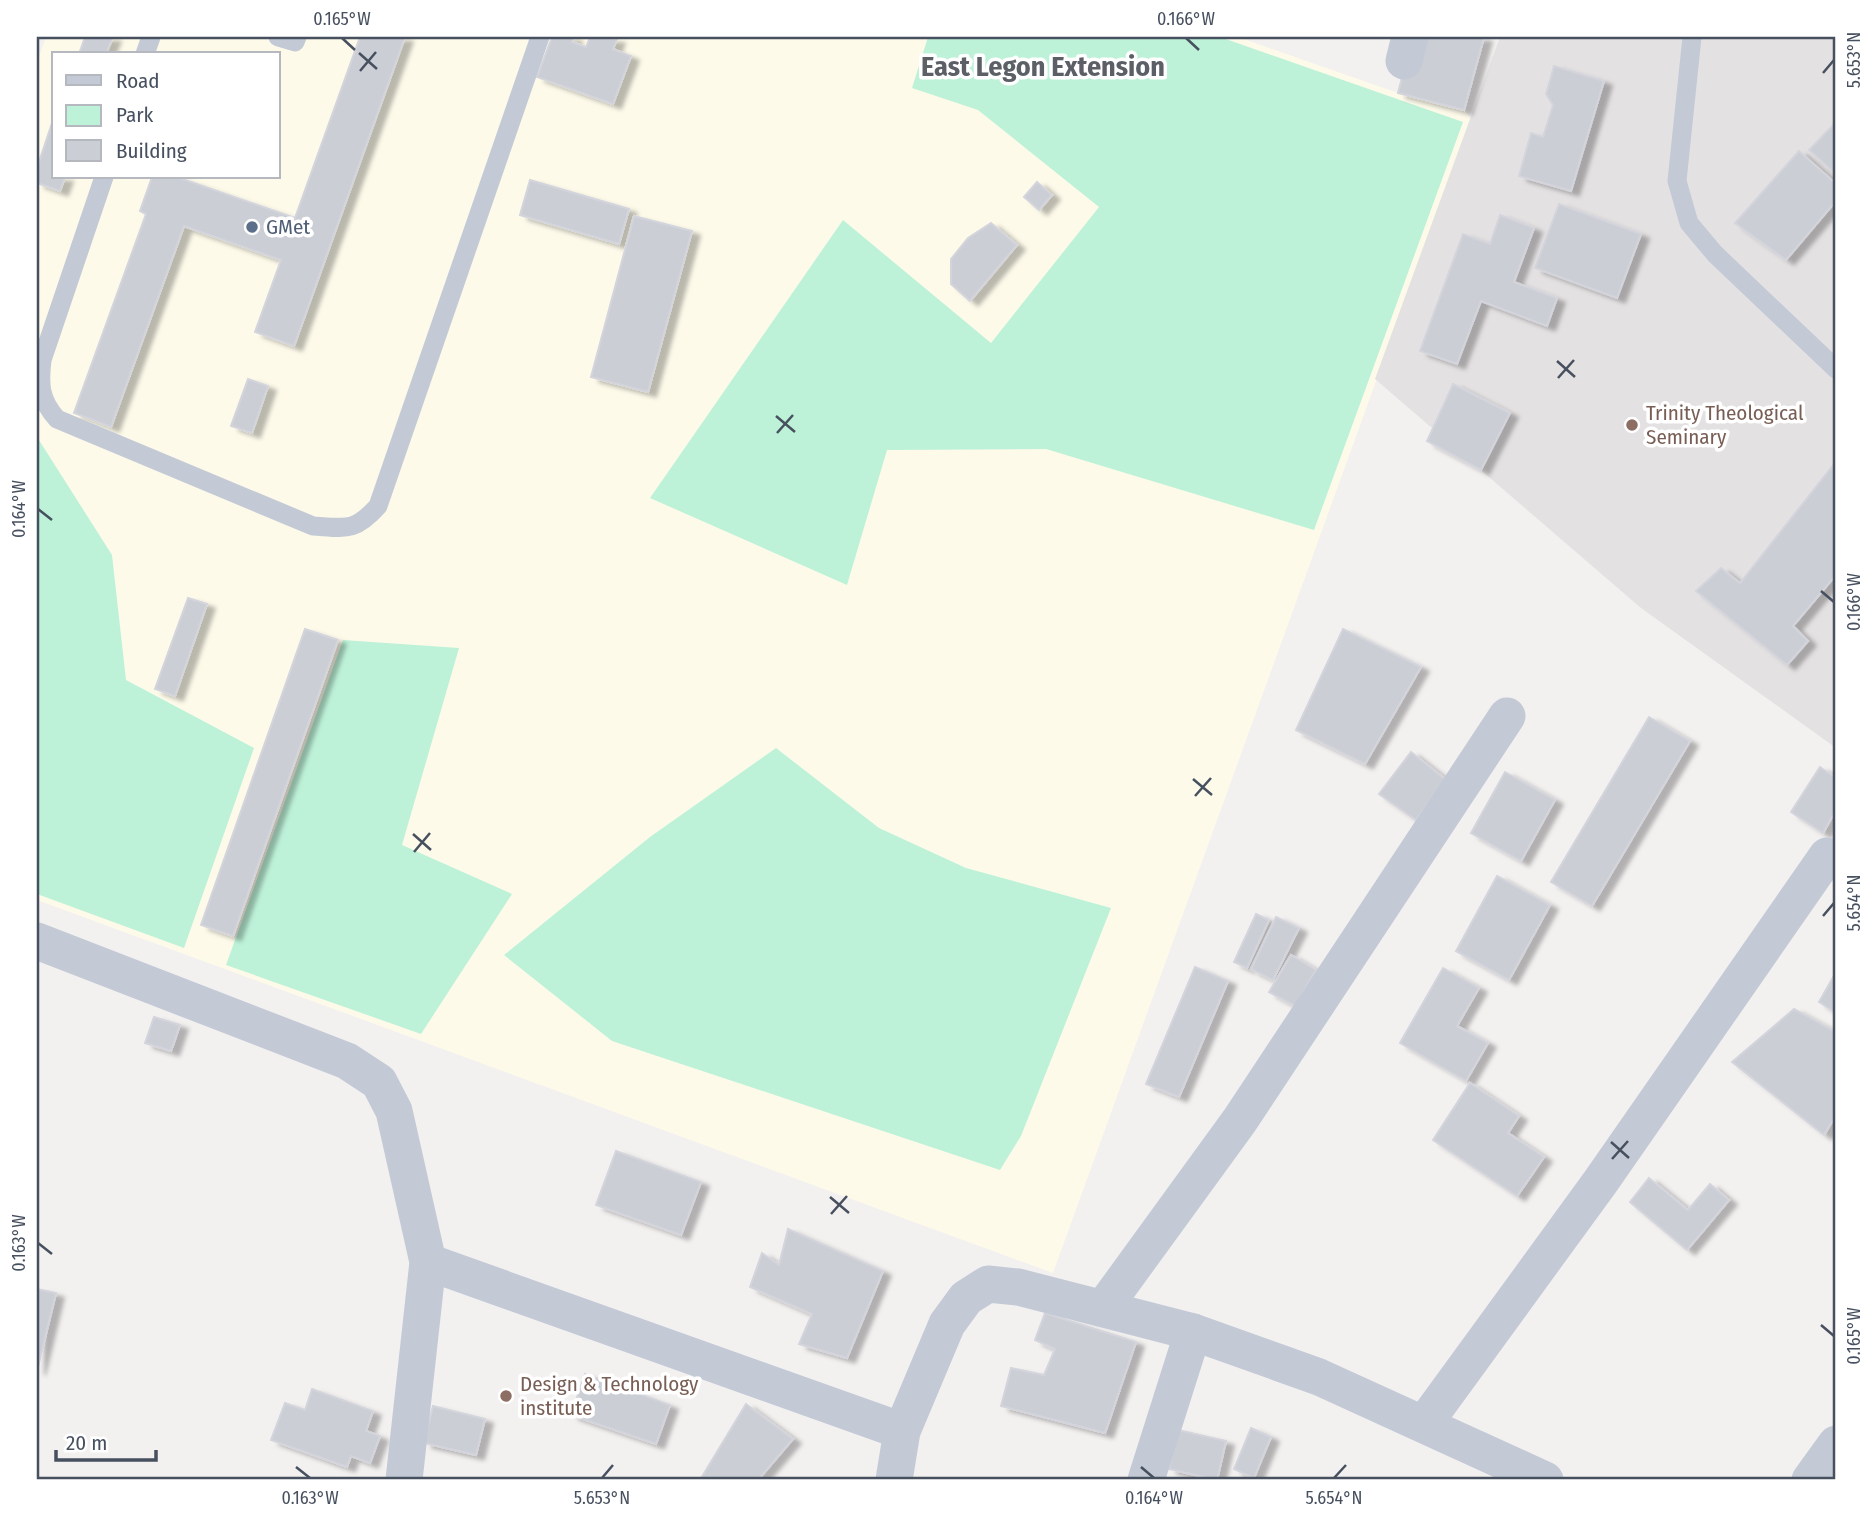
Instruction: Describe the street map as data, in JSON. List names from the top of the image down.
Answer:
{
  "districts": ["East Legon Extension"],
  "places": ["GMet", "Trinity Theological Seminary", "Design & Technology institute"],
  "legend": ["Road", "Park", "Building"],
  "scale_bar": "20 m",
  "coordinates": [
    "0.165°W",
    "0.166°W",
    "5.653°N",
    "0.164°W",
    "5.654°N",
    "0.163°W"
  ]
}
